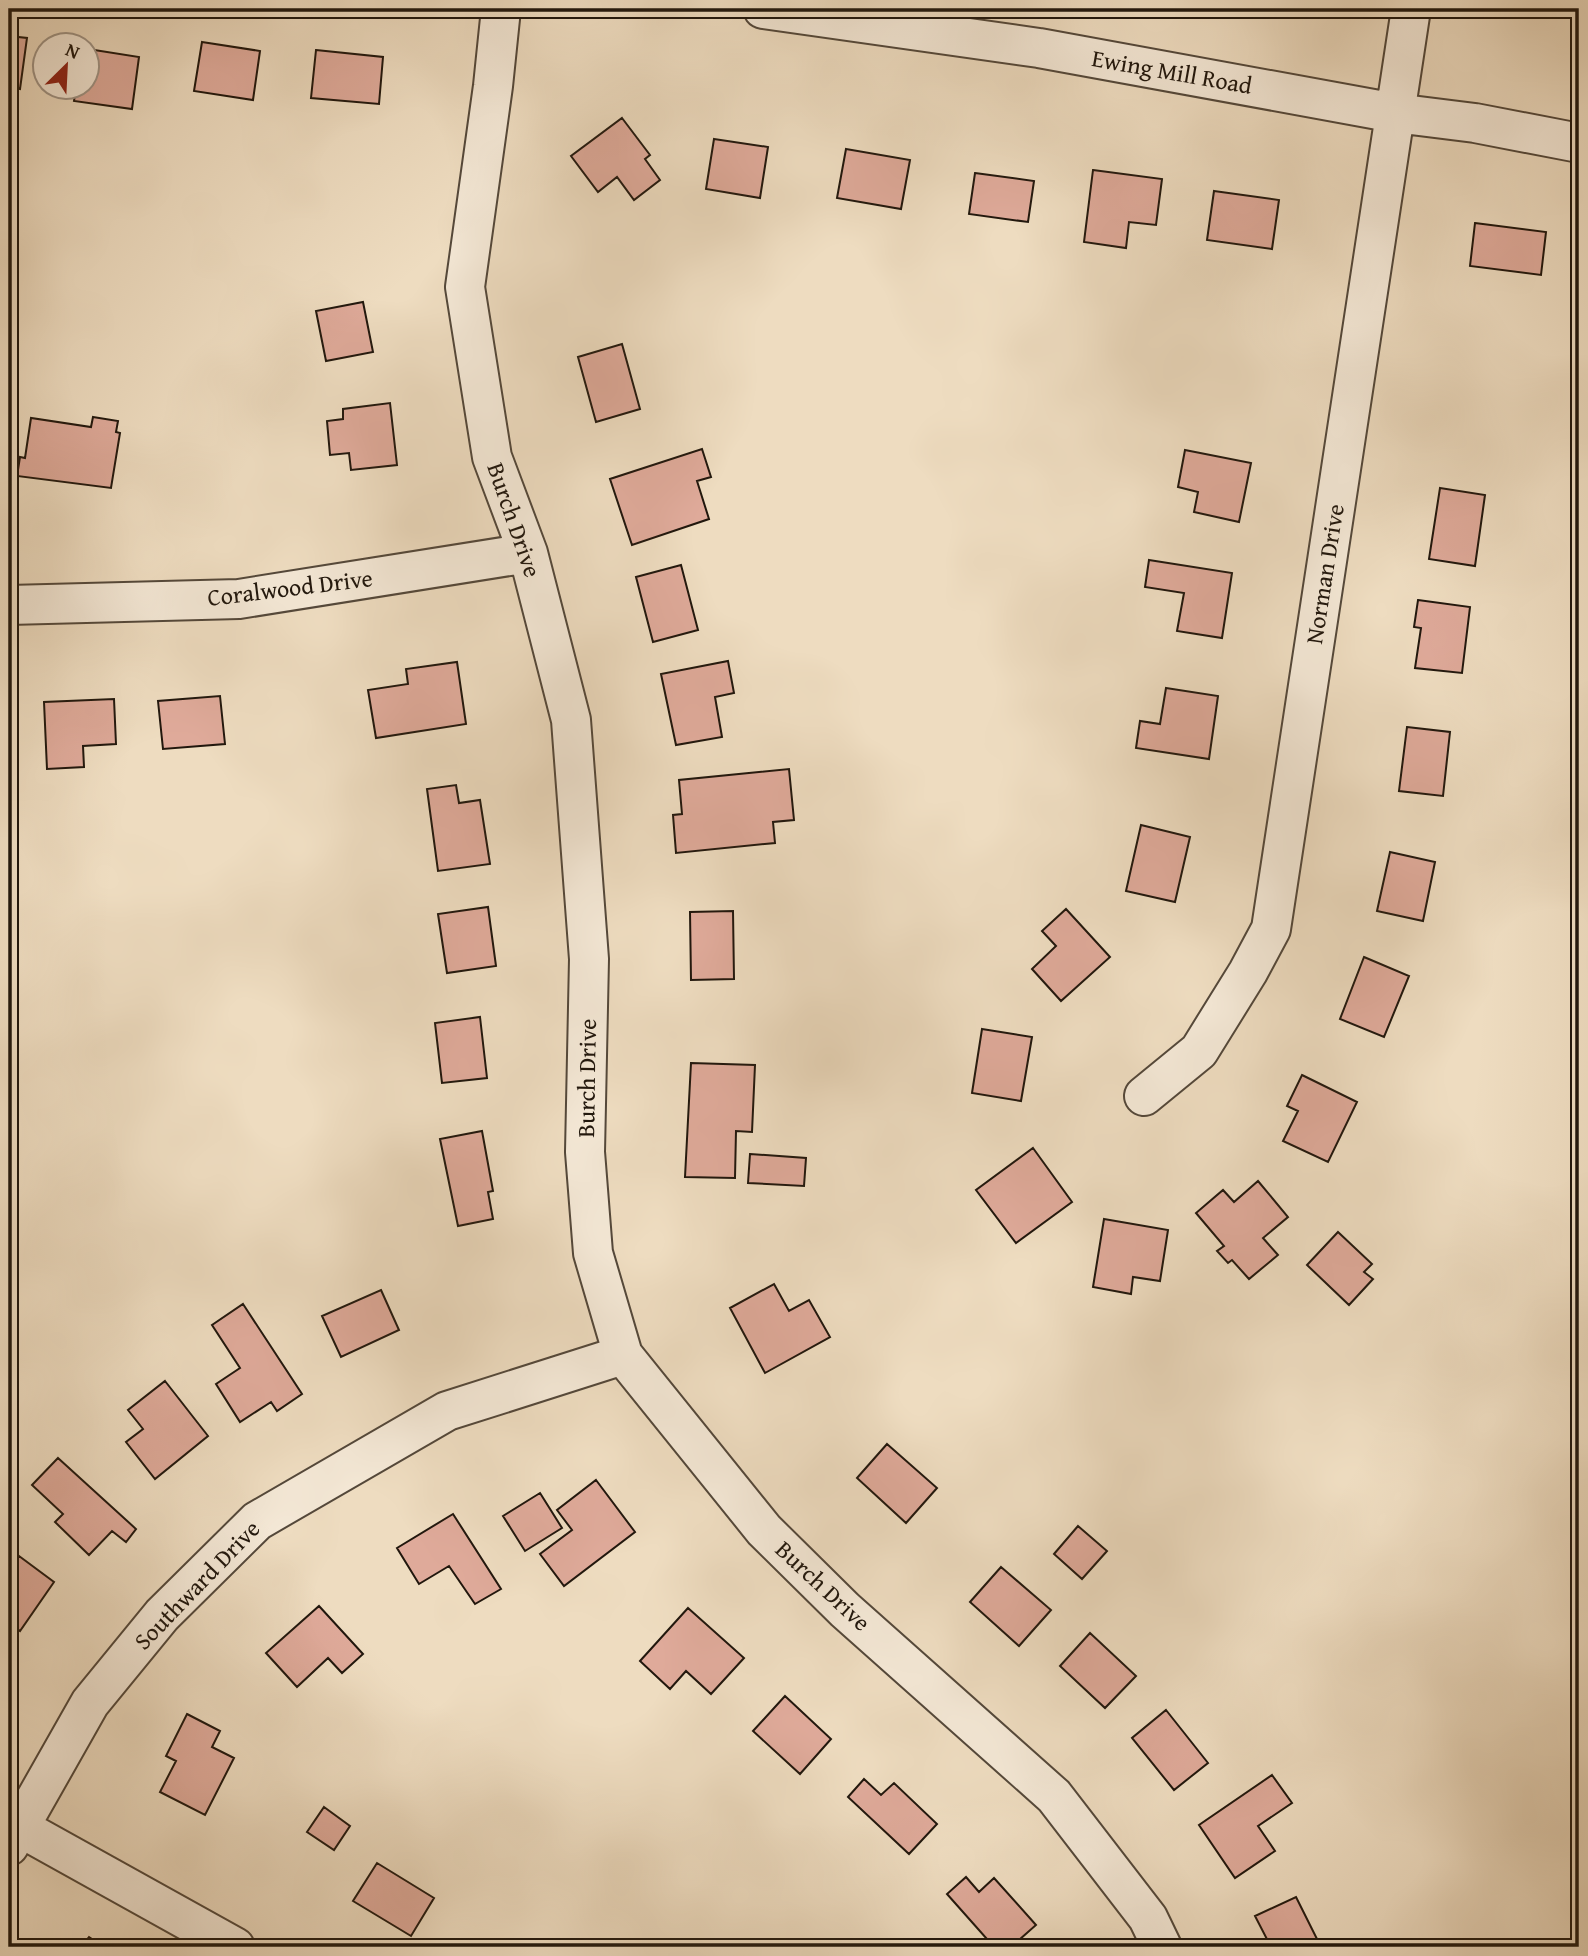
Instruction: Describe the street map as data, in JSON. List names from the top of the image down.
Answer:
{
  "streets": {
    "street": [
      "Ewing Mill Road",
      "Burch Drive",
      "Norman Drive",
      "Coralwood Drive",
      "Southward Drive"
    ]
  },
  "crossings": [
    ["Ewing Mill Road", "Norman Drive"],
    ["Burch Drive", "Coralwood Drive"],
    ["Burch Drive", "Southward Drive"]
  ],
  "north": "top right"
}
